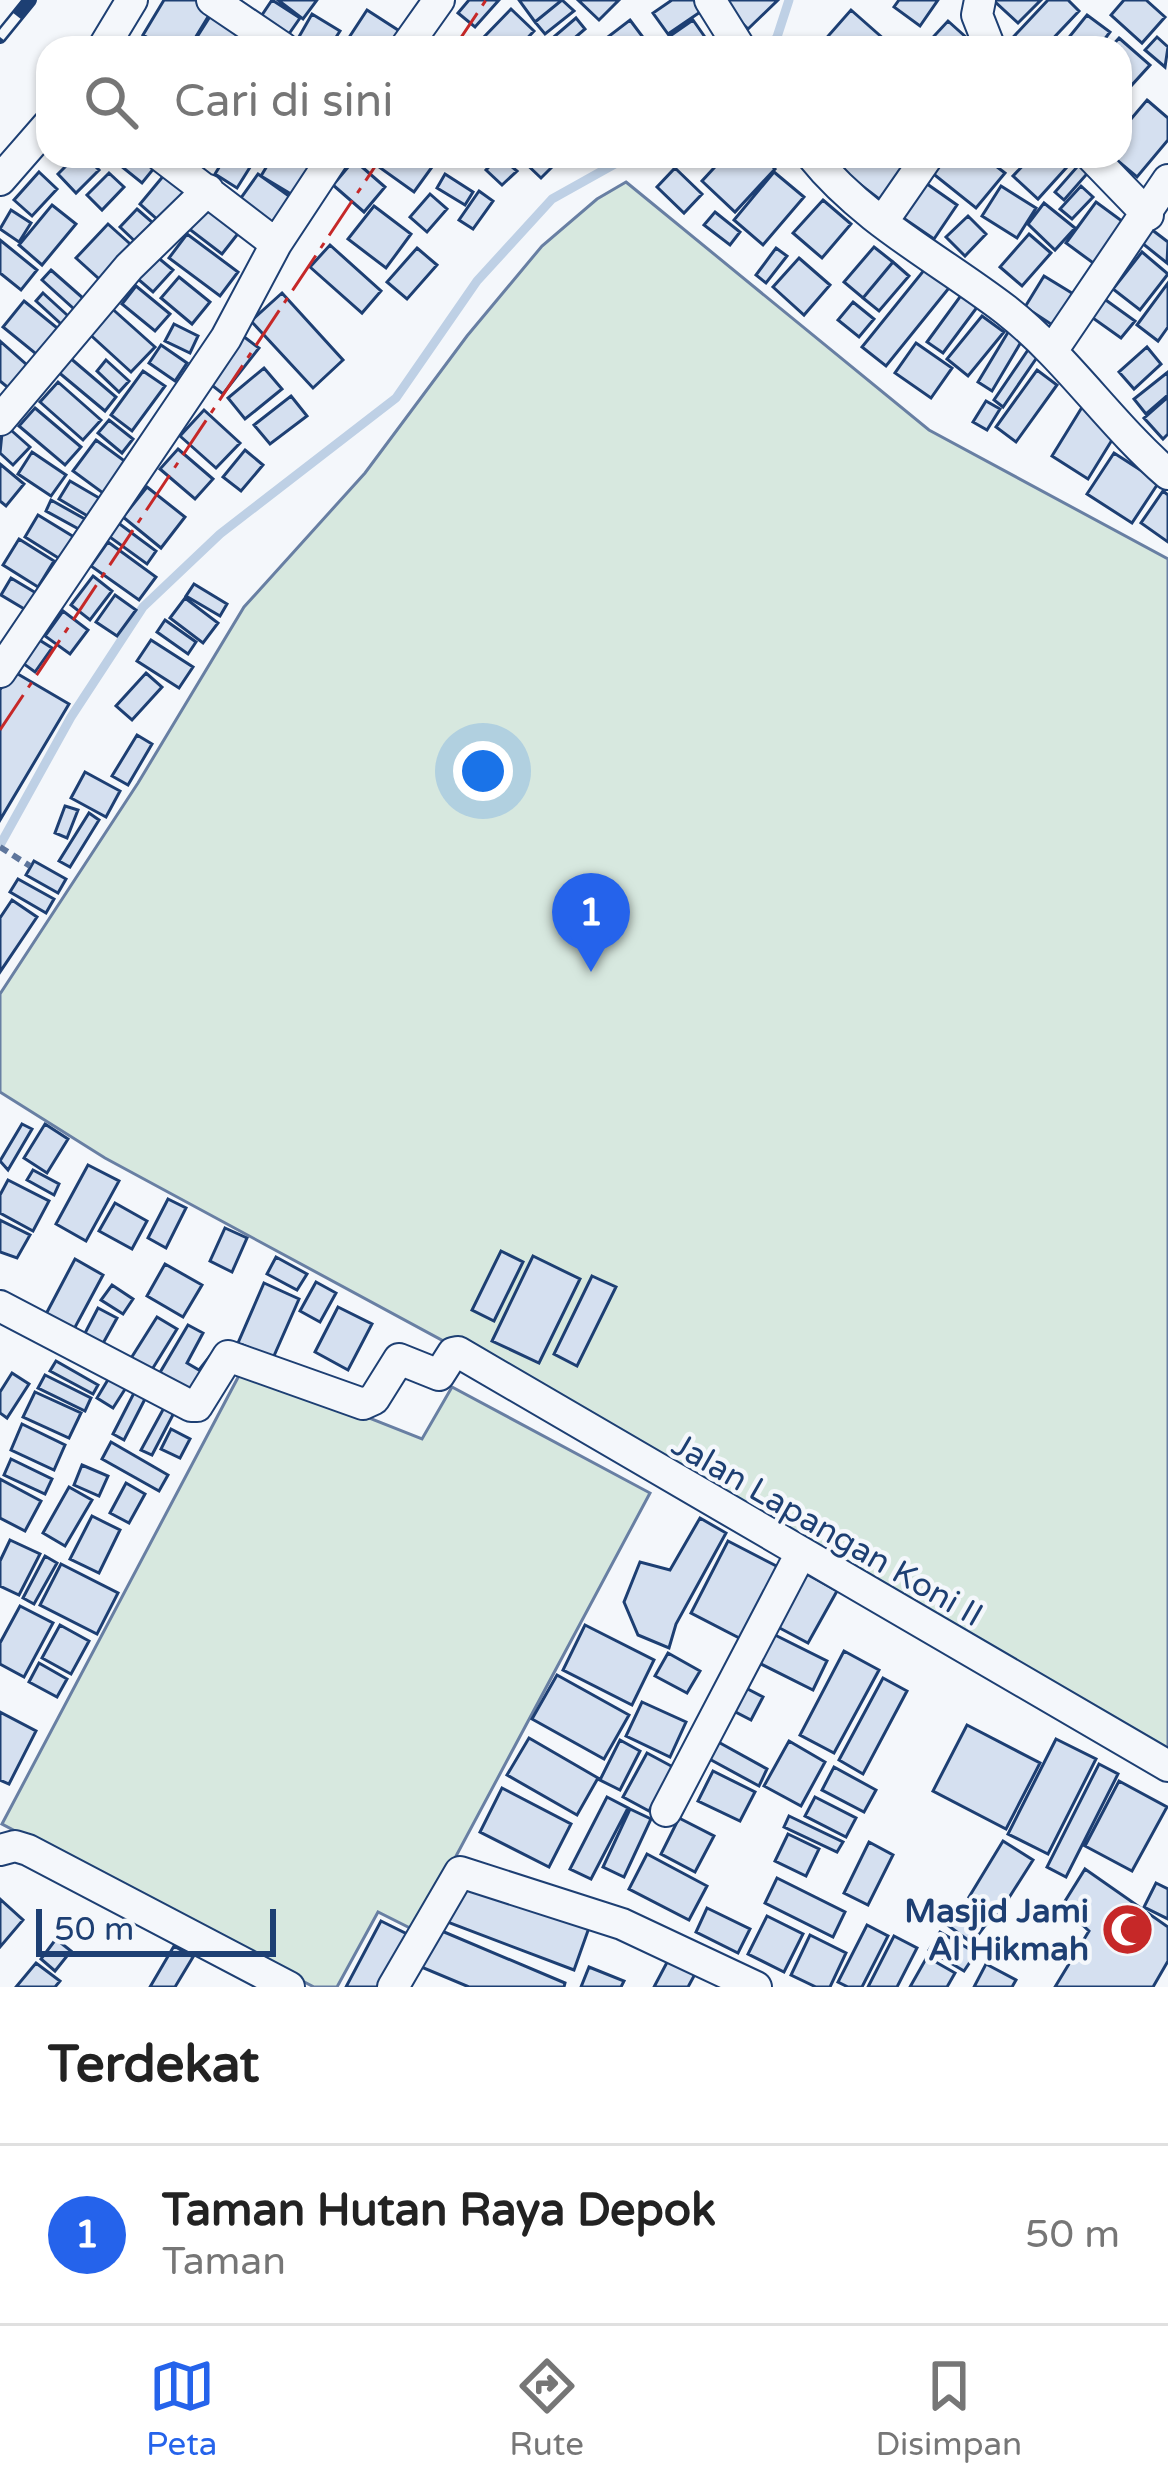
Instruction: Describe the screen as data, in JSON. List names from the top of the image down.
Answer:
{
  "streets": {
    "street": ["Jalan Lapangan Koni II"]
  },
  "places": {
    "mosque": ["Masjid Jami Al Hikmah"]
  },
  "scale_bar": "50 m",
  "page": {
    "search": "Cari di sini",
    "pins": "1",
    "scale": "50 m",
    "heading": "Terdekat",
    "list": [
      {
        "mark": "1",
        "name": "Taman Hutan Raya Depok",
        "note": "Taman",
        "value": "50 m"
      }
    ],
    "nav": ["Peta", "Rute", "Disimpan"]
  }
}
